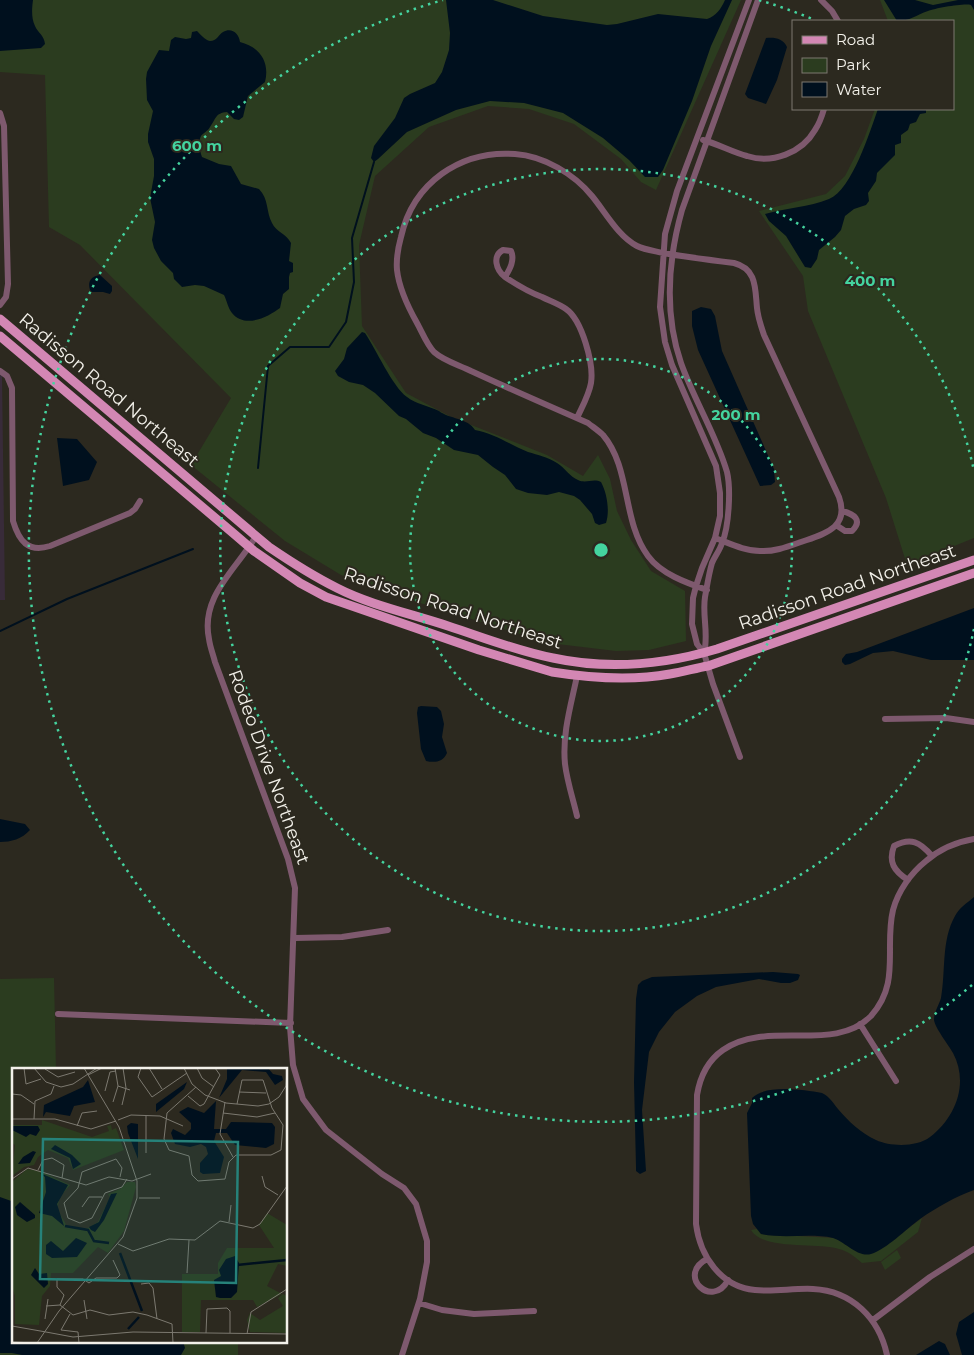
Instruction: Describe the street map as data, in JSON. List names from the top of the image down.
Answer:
{
  "streets": {
    "main road": ["Radisson Road Northeast"],
    "street": ["Rodeo Drive Northeast"]
  },
  "crossings": [
    ["Radisson Road Northeast", "Rodeo Drive Northeast"]
  ],
  "legend": ["Road", "Park", "Water"],
  "rings": ["600 m", "400 m", "200 m"]
}
